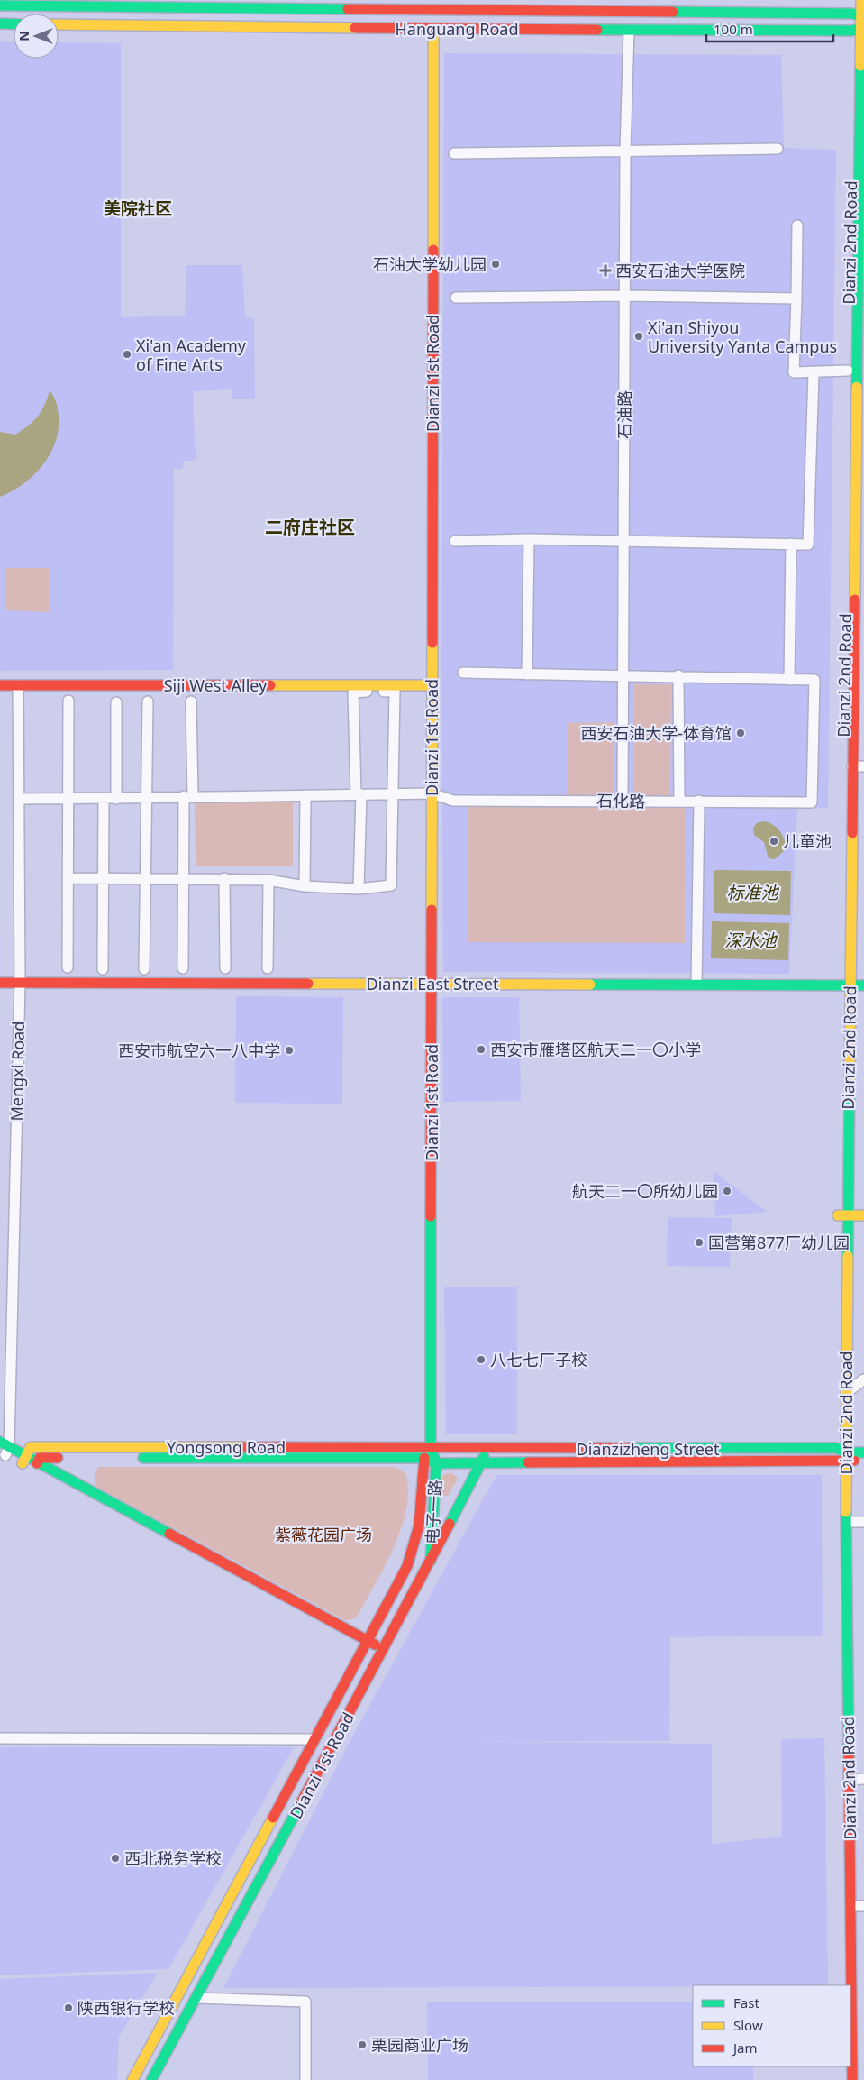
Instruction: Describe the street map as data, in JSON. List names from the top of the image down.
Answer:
{
  "streets": {
    "main road": [
      "Hanguang Road",
      "Dianzi 2nd Road",
      "Dianzi 1st Road",
      "Siji West Alley",
      "Dianzi East Street",
      "Yongsong Road",
      "Dianzizheng Street",
      "电子一路"
    ],
    "street": ["石油路", "石化路", "Mengxi Road"]
  },
  "crossings": [
    ["Hanguang Road", "Dianzi 2nd Road"],
    ["Hanguang Road", "Dianzi 1st Road"],
    ["Hanguang Road", "石油路"],
    ["Dianzi 2nd Road", "Dianzi East Street"],
    ["Dianzi 2nd Road", "Dianzizheng Street"],
    ["Dianzi 1st Road", "Siji West Alley"],
    ["Dianzi 1st Road", "石化路"],
    ["Dianzi 1st Road", "Dianzi East Street"],
    ["Dianzi 1st Road", "Yongsong Road"],
    ["Dianzi 1st Road", "Dianzizheng Street"],
    ["Dianzi 1st Road", "电子一路"],
    ["石油路", "石化路"],
    ["Siji West Alley", "Mengxi Road"],
    ["石化路", "Mengxi Road"],
    ["Dianzi East Street", "Mengxi Road"],
    ["Yongsong Road", "Dianzizheng Street"],
    ["Dianzizheng Street", "电子一路"]
  ],
  "districts": ["美院社区", "二府庄社区"],
  "water": ["标准池", "深水池"],
  "parks": ["紫薇花园广场"],
  "places": {
    "other": [
      "石油大学幼儿园",
      "Xi'an Shiyou University Yanta Campus",
      "Xi'an Academy of Fine Arts",
      "西安石油大学-体育馆",
      "儿童池",
      "西安市雁塔区航天二一〇小学",
      "西安市航空六一八中学",
      "航天二一〇所幼儿园",
      "国营第877厂幼儿园",
      "八七七厂子校",
      "西北税务学校",
      "陕西银行学校",
      "栗园商业广场"
    ],
    "health": ["西安石油大学医院"]
  },
  "legend": ["Fast", "Slow", "Jam"],
  "scale_bar": "100 m",
  "north": "left"
}
